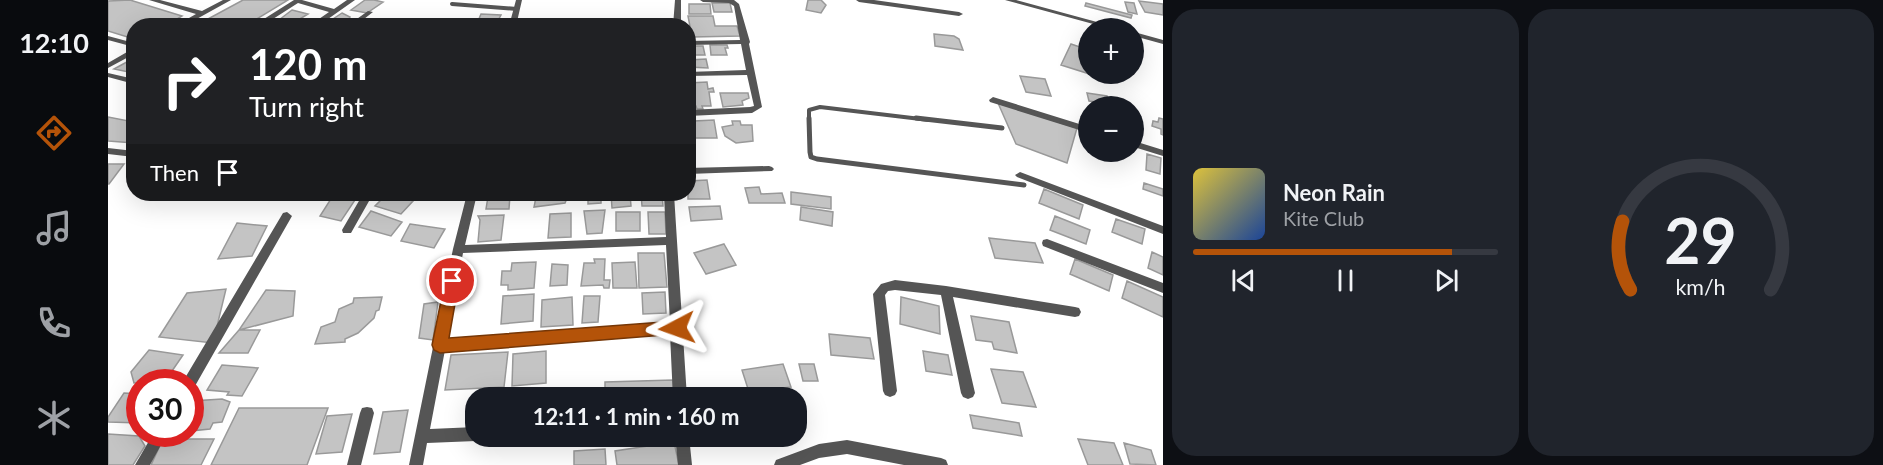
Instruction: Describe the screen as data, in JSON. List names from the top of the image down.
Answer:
{
  "page": {
    "tabs": "12:10",
    "map_buttons": ["+", "−"],
    "turn": ["120 m", "Turn right"],
    "then": "Then",
    "song": ["Neon Rain", "Kite Club"],
    "limit": "30",
    "trip": "12:11 · 1 min · 160 m",
    "gauge": ["29", "km/h"]
  }
}
